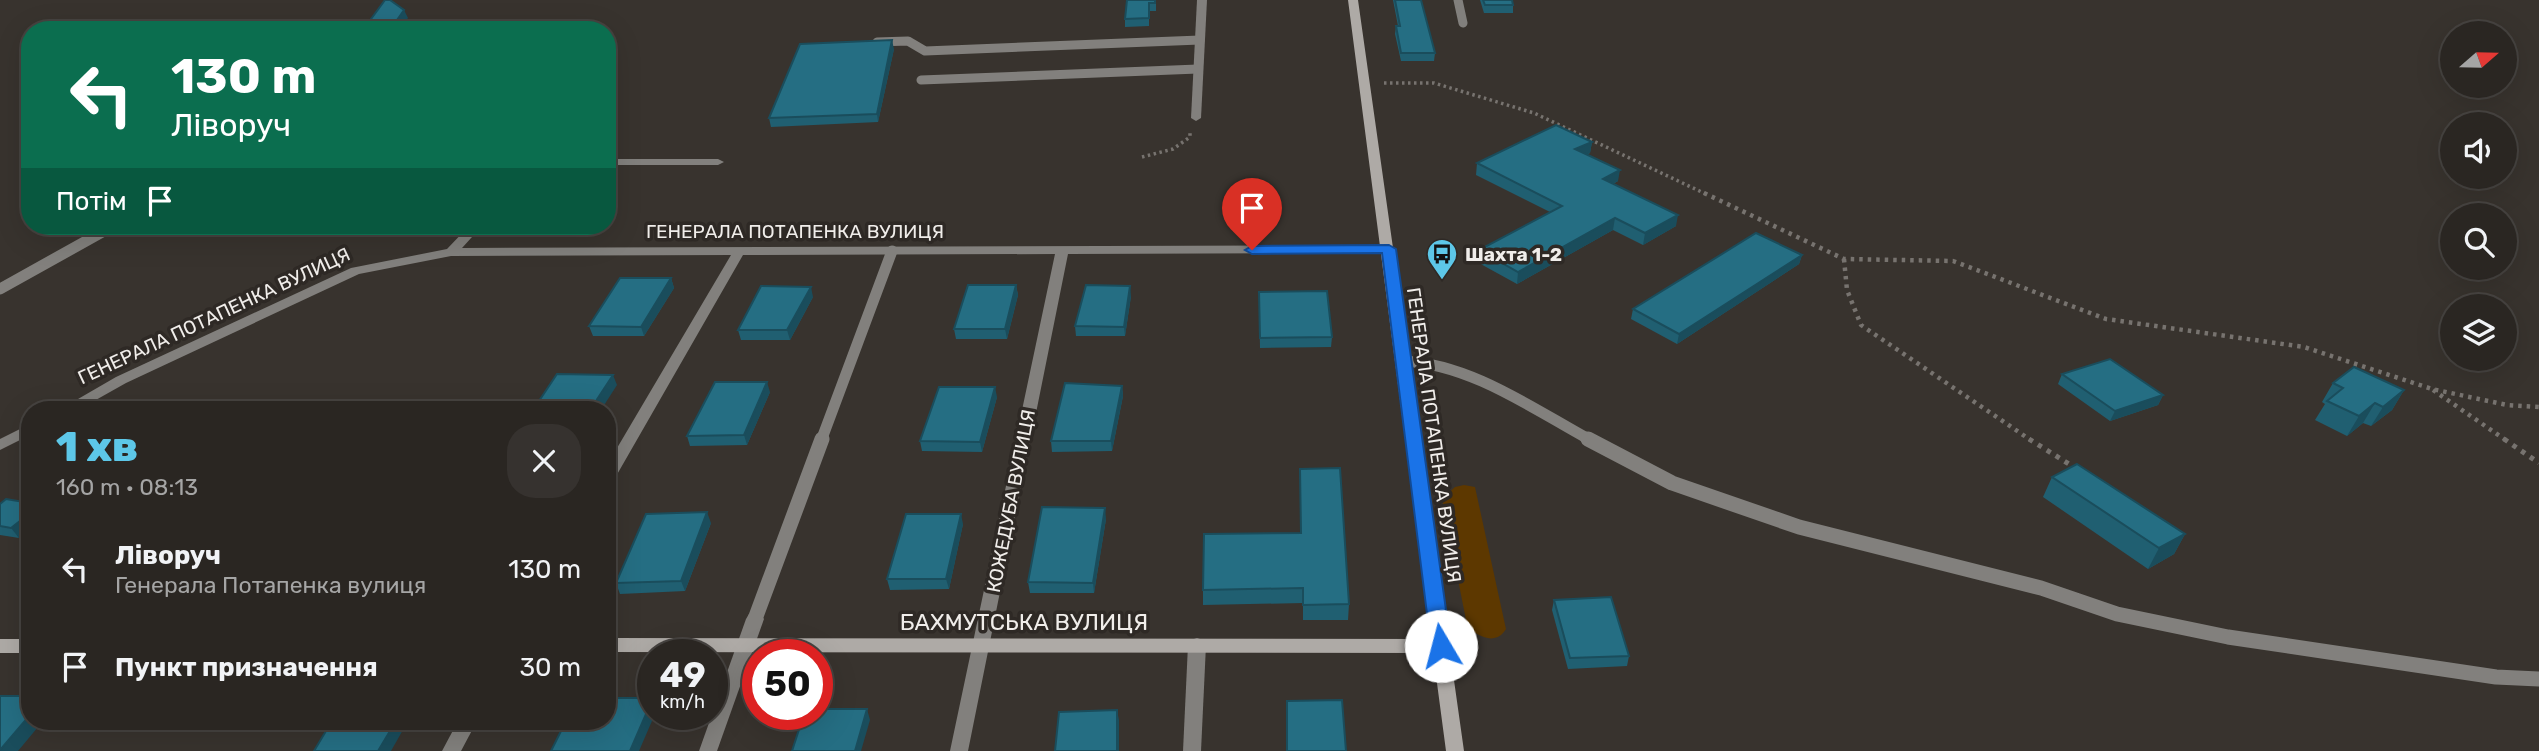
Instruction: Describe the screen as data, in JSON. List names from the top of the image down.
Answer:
{
  "streets": {
    "main road": ["ГЕНЕРАЛА ПОТАПЕНКА ВУЛИЦЯ", "БАХМУТСЬКА ВУЛИЦЯ"],
    "street": ["КОЖЕДУБА ВУЛИЦЯ"]
  },
  "crossings": [
    ["ГЕНЕРАЛА ПОТАПЕНКА ВУЛИЦЯ", "КОЖЕДУБА ВУЛИЦЯ"],
    ["ГЕНЕРАЛА ПОТАПЕНКА ВУЛИЦЯ", "БАХМУТСЬКА ВУЛИЦЯ"],
    ["КОЖЕДУБА ВУЛИЦЯ", "БАХМУТСЬКА ВУЛИЦЯ"]
  ],
  "places": {
    "bus stop": ["Шахта 1-2"]
  },
  "north": "right",
  "page": {
    "turn": ["130 m", "Ліворуч"],
    "then": "Потім",
    "heading": ["1 хв", "160 m · 08:13"],
    "list": [
      {
        "name": "Ліворуч",
        "note": "Генерала Потапенка вулиця",
        "value": "130 m"
      },
      {
        "name": "Пункт призначення",
        "value": "30 m"
      }
    ],
    "speed": "49 km/h",
    "limit": "50"
  }
}
